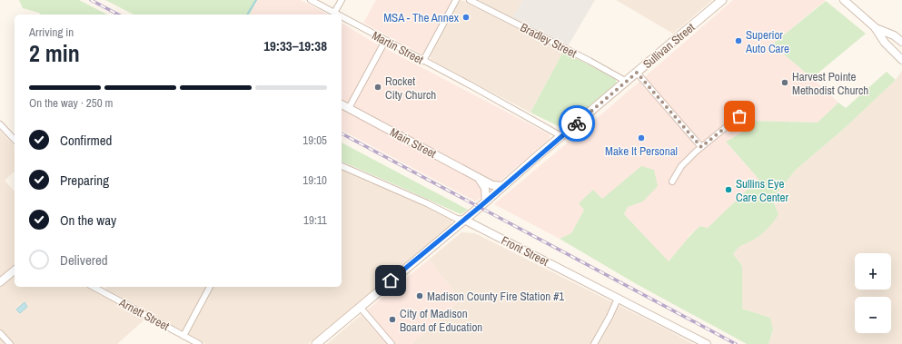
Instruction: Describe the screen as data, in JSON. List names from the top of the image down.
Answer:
{
  "streets": {
    "main road": ["Sullivan Street"],
    "street": [
      "Bradley Street",
      "Martin Street",
      "Main Street",
      "Front Street",
      "Arnett Street"
    ]
  },
  "crossings": [
    ["Bradley Street", "Sullivan Street"],
    ["Sullivan Street", "Martin Street"],
    ["Sullivan Street", "Main Street"],
    ["Sullivan Street", "Front Street"]
  ],
  "places": [
    "MSA - The Annex",
    "Superior Auto Care",
    "Harvest Pointe Methodist Church",
    "Rocket City Church",
    "Make It Personal",
    "Sullins Eye Care Center",
    "Madison County Fire Station #1",
    "City of Madison Board of Education"
  ],
  "page": {
    "heading": ["2 min", "Arriving in", "19:33–19:38"],
    "bar": "On the way · 250 m",
    "list": [
      ["Confirmed", "19:05"],
      ["Preparing", "19:10"],
      ["On the way", "19:11"],
      "Delivered"
    ],
    "map_buttons": ["+", "−"]
  }
}
